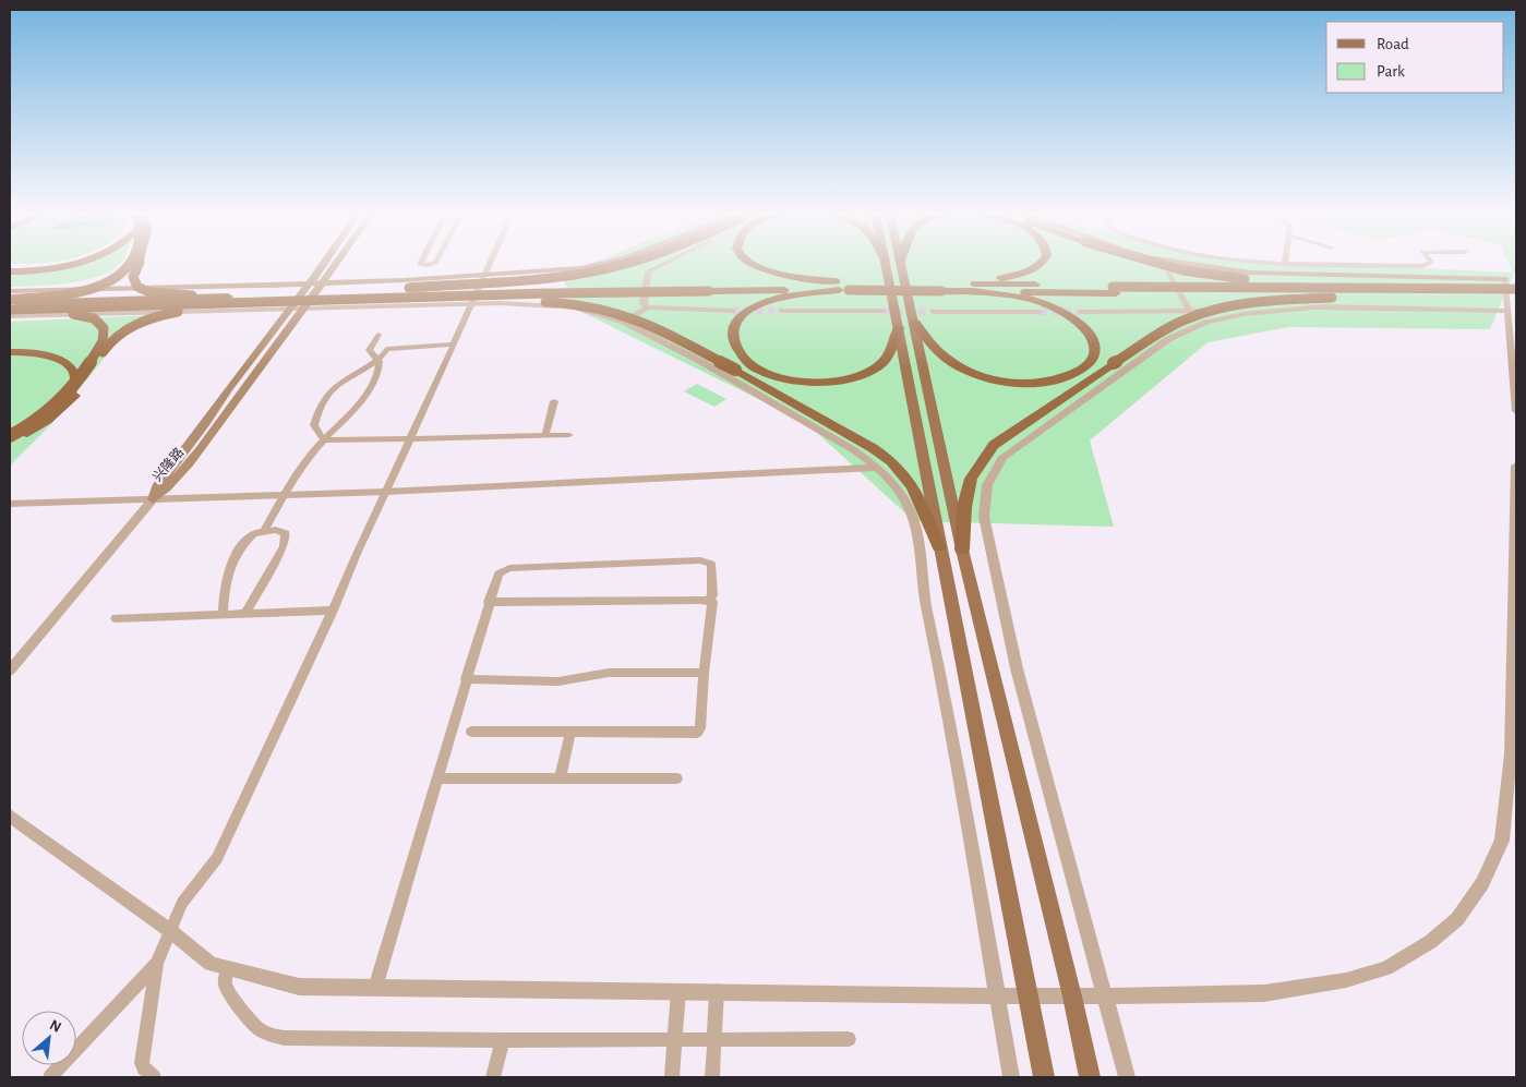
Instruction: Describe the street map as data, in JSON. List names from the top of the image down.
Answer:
{
  "streets": {
    "main road": ["兴隆路"]
  },
  "legend": ["Road", "Park"],
  "north": "top right"
}
